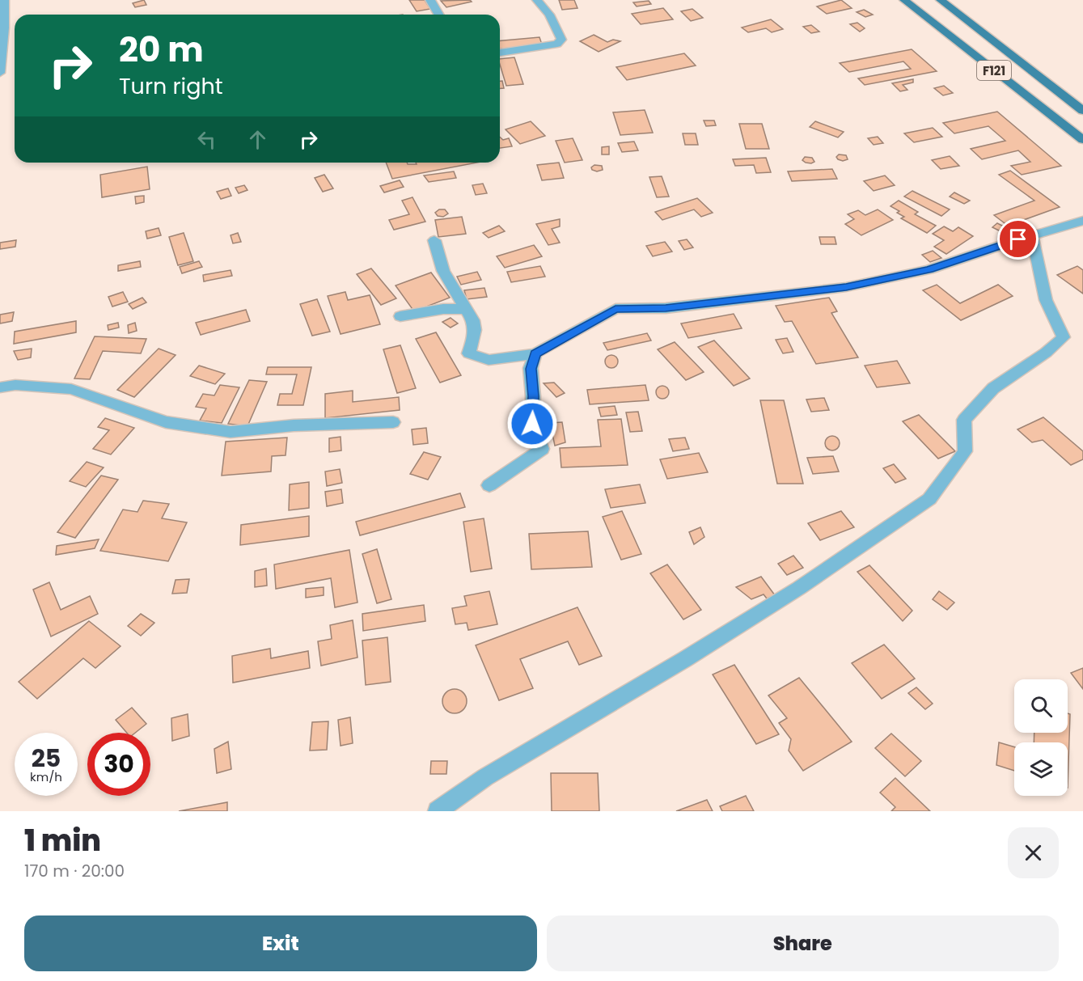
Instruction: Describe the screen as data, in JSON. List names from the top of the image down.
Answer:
{
  "streets": {
    "main road": ["F121"]
  },
  "page": {
    "turn": ["20 m", "Turn right"],
    "speed": "25 km/h",
    "limit": "30",
    "heading": ["1 min", "170 m · 20:00"],
    "buttons": ["Exit", "Share"]
  }
}
